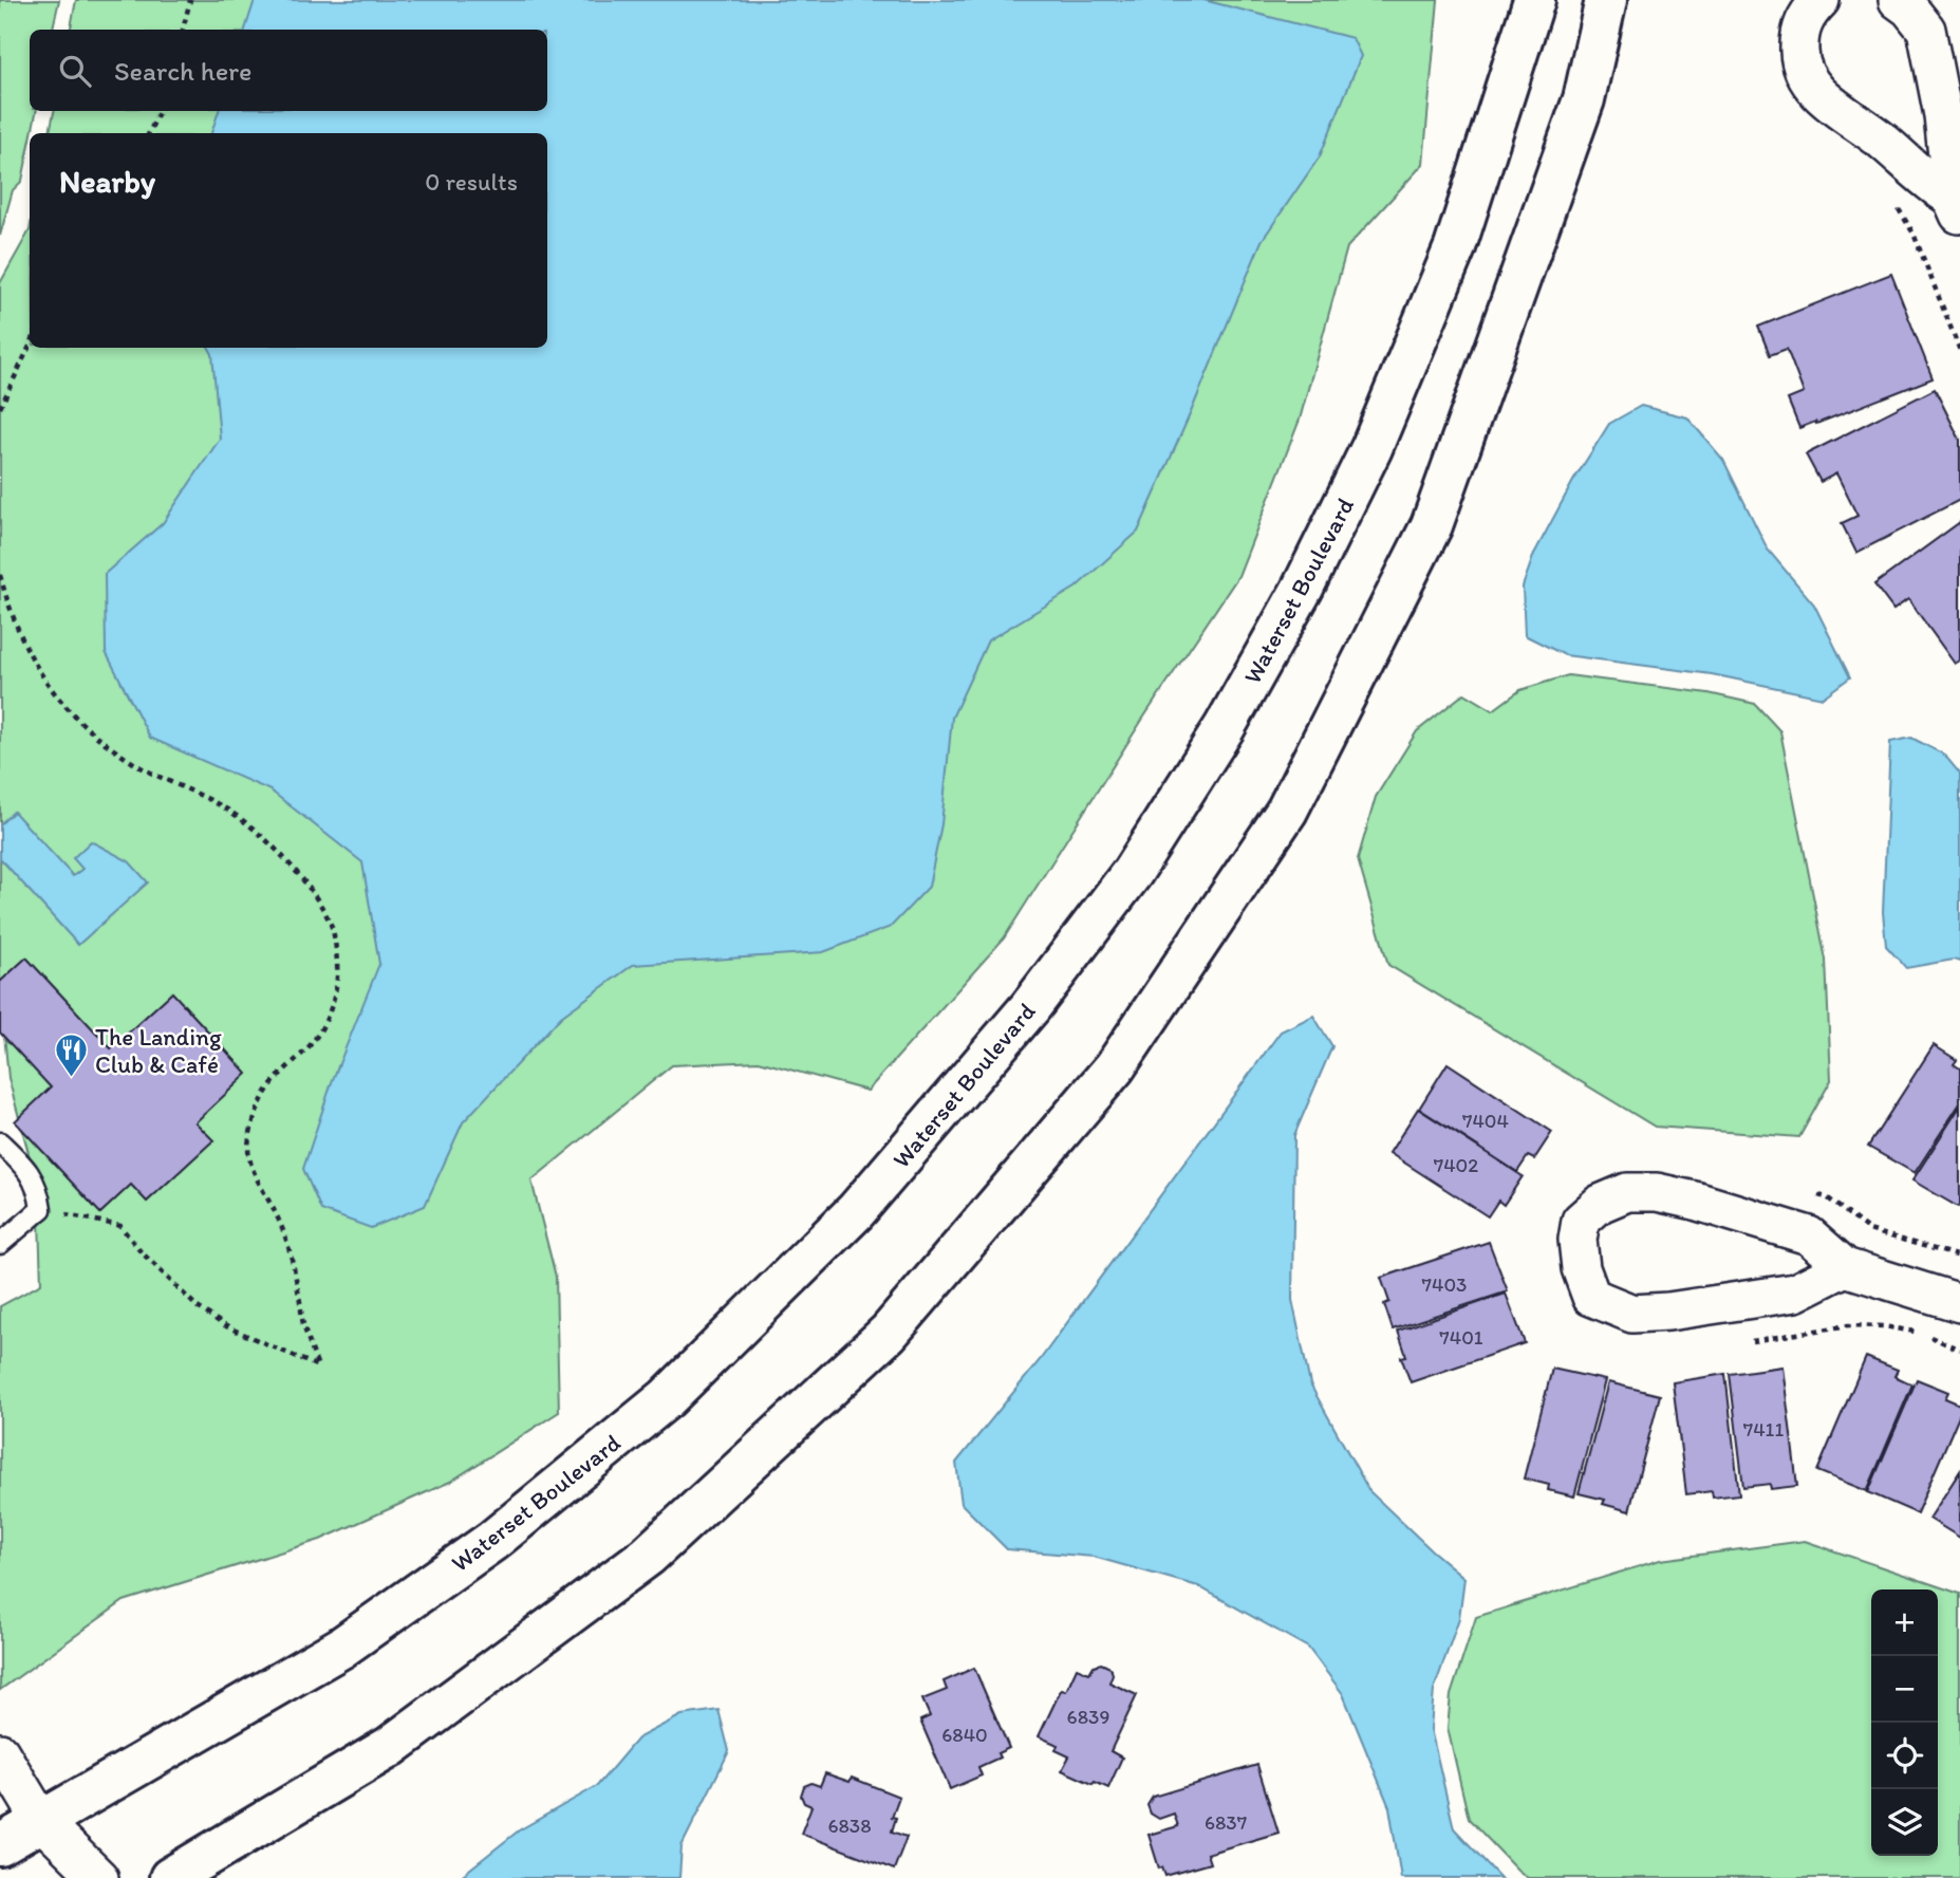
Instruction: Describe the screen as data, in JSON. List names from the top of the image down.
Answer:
{
  "streets": {
    "street": ["Waterset Boulevard"]
  },
  "places": {
    "restaurant": ["The Landing Club & Café"]
  },
  "house_numbers": [
    "7404",
    "7402",
    "7403",
    "7401",
    "7411",
    "6839",
    "6840",
    "6837",
    "6838"
  ],
  "page": {
    "search": "Search here",
    "heading": ["Nearby", "0 results"],
    "map_buttons": ["+", "−"]
  }
}
